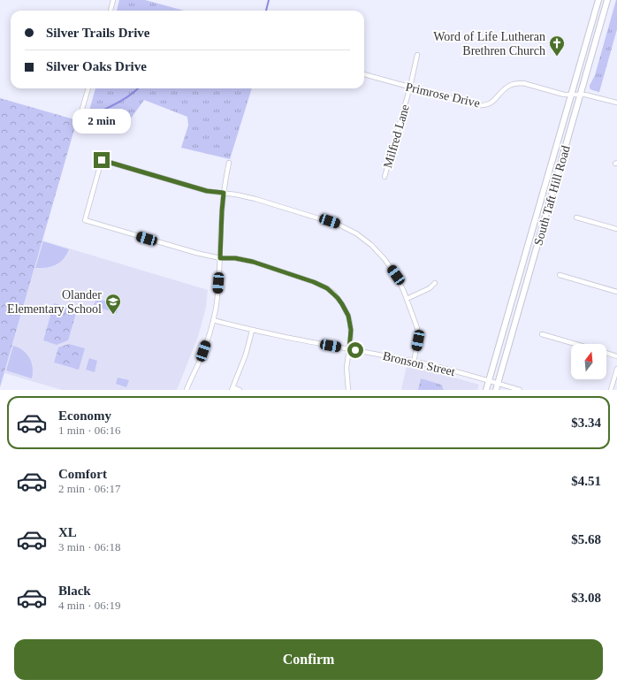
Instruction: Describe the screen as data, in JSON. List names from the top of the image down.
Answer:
{
  "streets": {
    "main road": ["South Taft Hill Road"],
    "street": ["Primrose Drive", "Milfred Lane", "Bronson Street"]
  },
  "crossings": [
    ["Primrose Drive", "Milfred Lane"],
    ["Primrose Drive", "South Taft Hill Road"],
    ["South Taft Hill Road", "Bronson Street"]
  ],
  "places": {
    "church": ["Word of Life Lutheran Brethren Church"],
    "school or university": ["Olander Elementary School"]
  },
  "north": "top",
  "page": {
    "banner": ["Silver Trails Drive", "Silver Oaks Drive"],
    "bubble": "2 min",
    "list": [
      {
        "name": "Economy",
        "note": "1 min · 06:16",
        "value": "$3.34"
      },
      {
        "name": "Comfort",
        "note": "2 min · 06:17",
        "value": "$4.51"
      },
      {
        "name": "XL",
        "note": "3 min · 06:18",
        "value": "$5.68"
      },
      {
        "name": "Black",
        "note": "4 min · 06:19",
        "value": "$3.08"
      }
    ],
    "buttons": "Confirm"
  }
}
